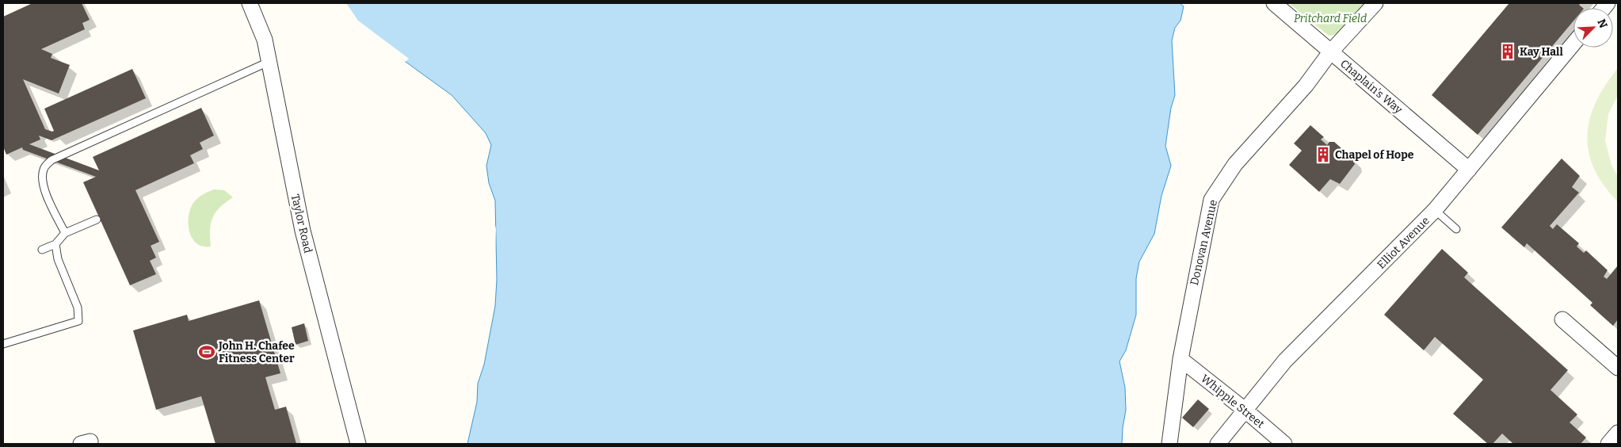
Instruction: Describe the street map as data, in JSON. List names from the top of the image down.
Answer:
{
  "streets": {
    "street": [
      "Chaplain's Way",
      "Taylor Road",
      "Donovan Avenue",
      "Elliot Avenue",
      "Whipple Street"
    ]
  },
  "crossings": [
    ["Chaplain's Way", "Donovan Avenue"],
    ["Chaplain's Way", "Elliot Avenue"],
    ["Donovan Avenue", "Whipple Street"],
    ["Elliot Avenue", "Whipple Street"]
  ],
  "parks": ["Pritchard Field"],
  "places": {
    "building": ["Kay Hall", "Chapel of Hope"],
    "sports": ["John H. Chafee Fitness Center"]
  },
  "north": "top right"
}
